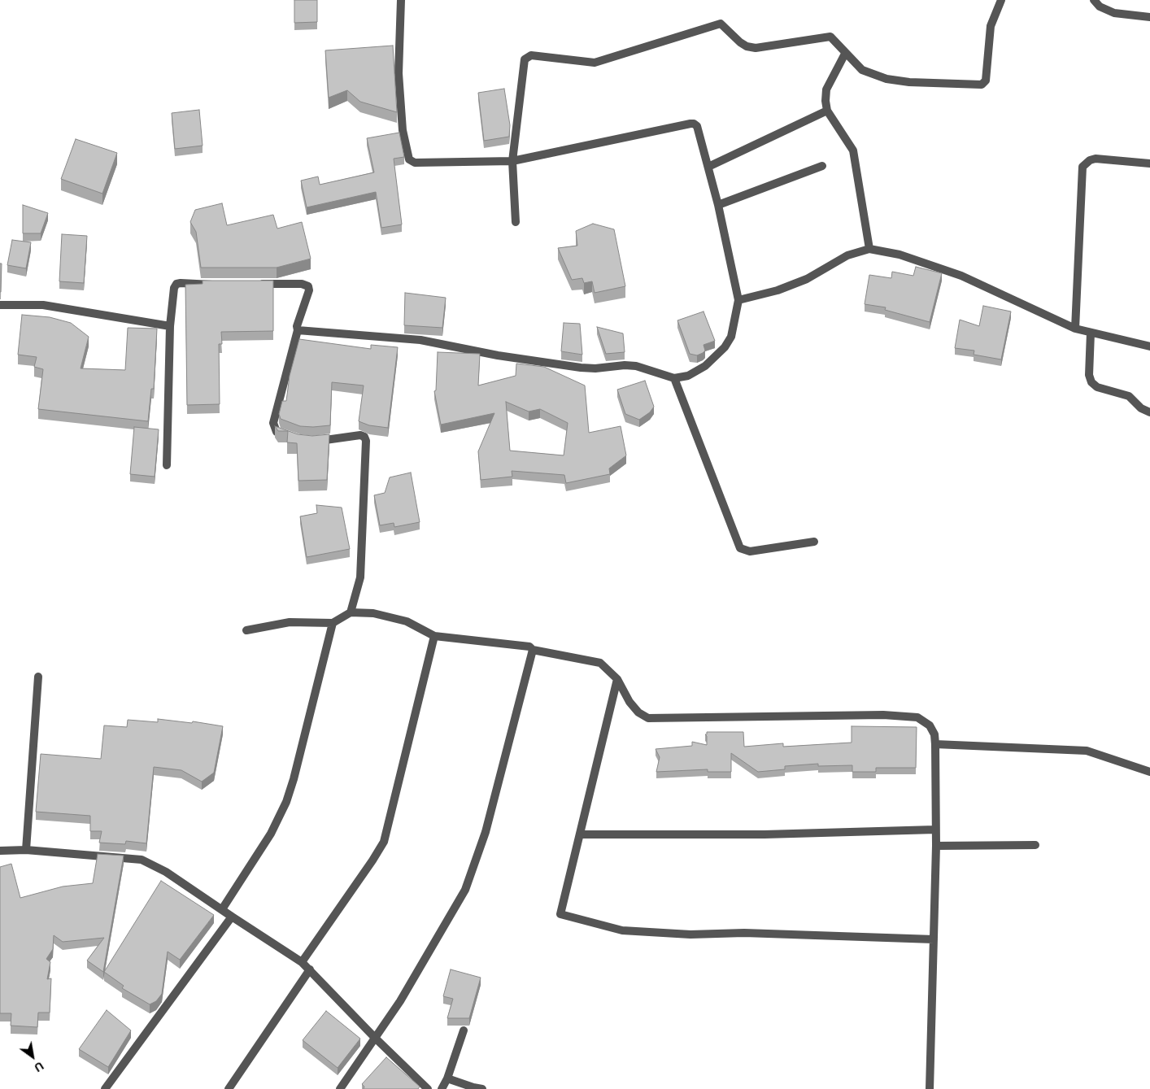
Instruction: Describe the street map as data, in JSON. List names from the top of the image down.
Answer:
{
  "north": "bottom right"
}
